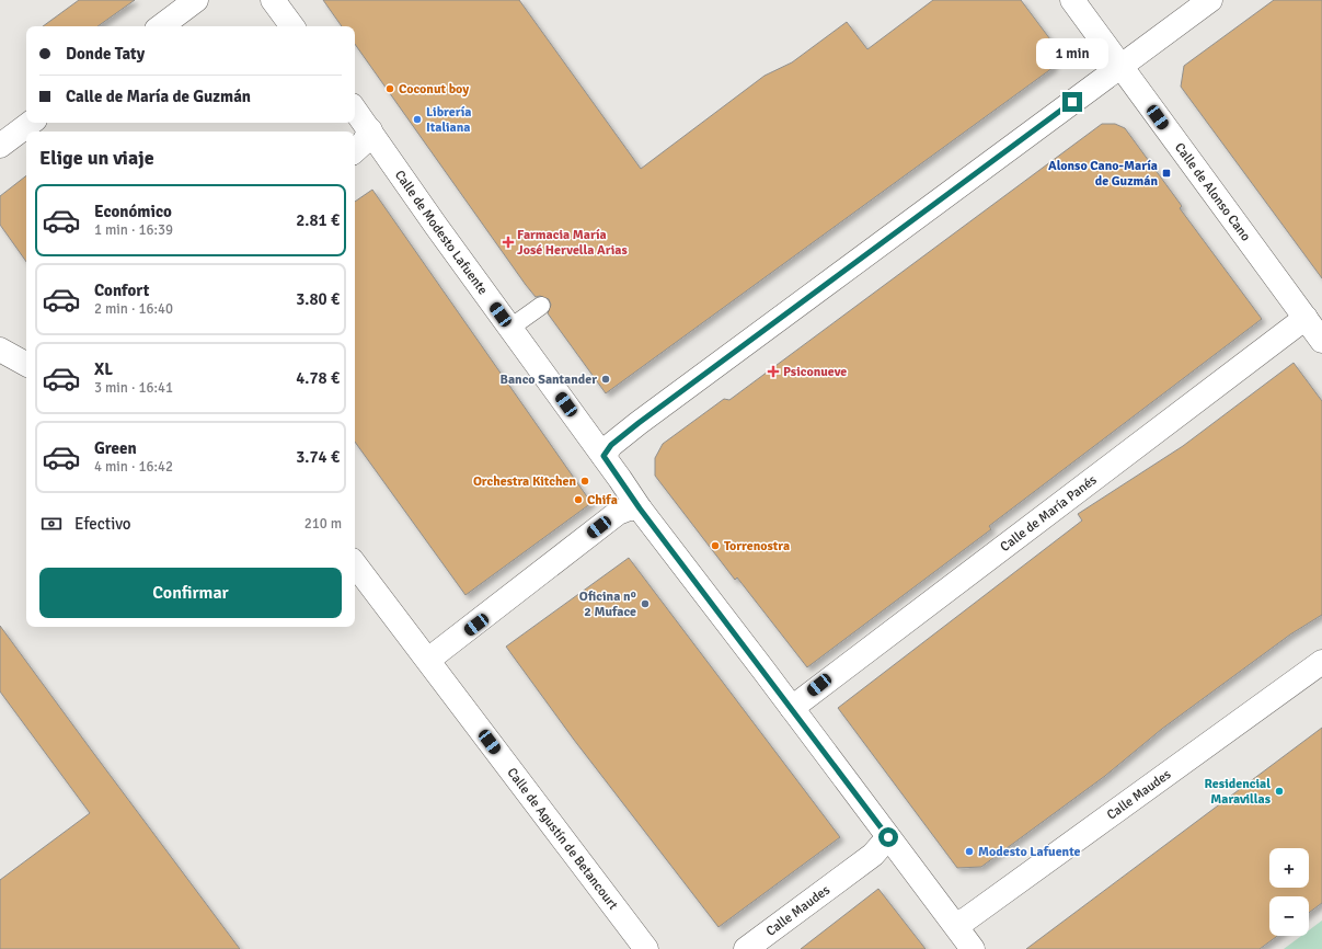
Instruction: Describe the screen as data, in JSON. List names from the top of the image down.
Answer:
{
  "streets": {
    "street": [
      "Calle de Alonso Cano",
      "Calle de Modesto Lafuente",
      "Calle de María Panés",
      "Calle Maudes",
      "Calle de Agustín de Betancourt"
    ]
  },
  "crossings": [
    ["Calle de Alonso Cano", "Calle de María Panés"],
    ["Calle de Modesto Lafuente", "Calle de María Panés"],
    ["Calle de Modesto Lafuente", "Calle Maudes"]
  ],
  "places": {
    "other": [
      "Coconut boy",
      "Librería Italiana",
      "Banco Santander",
      "Orchestra Kitchen",
      "Chifa",
      "Torrenostra",
      "Oficina nº 2 Muface",
      "Residencial Maravillas",
      "Modesto Lafuente"
    ],
    "transit": ["Alonso Cano-María de Guzmán"],
    "health": ["Farmacia María José Hervella Arias", "Psiconueve"]
  },
  "page": {
    "banner": ["Donde Taty", "Calle de María de Guzmán"],
    "bubble": "1 min",
    "heading": "Elige un viaje",
    "list": [
      {
        "name": "Económico",
        "note": "1 min · 16:39",
        "value": "2.81 €"
      },
      {
        "name": "Confort",
        "note": "2 min · 16:40",
        "value": "3.80 €"
      },
      {
        "name": "XL",
        "note": "3 min · 16:41",
        "value": "4.78 €"
      },
      {
        "name": "Green",
        "note": "4 min · 16:42",
        "value": "3.74 €"
      }
    ],
    "pay": ["Efectivo", "210 m"],
    "buttons": "Confirmar",
    "map_buttons": ["+", "−"]
  }
}
